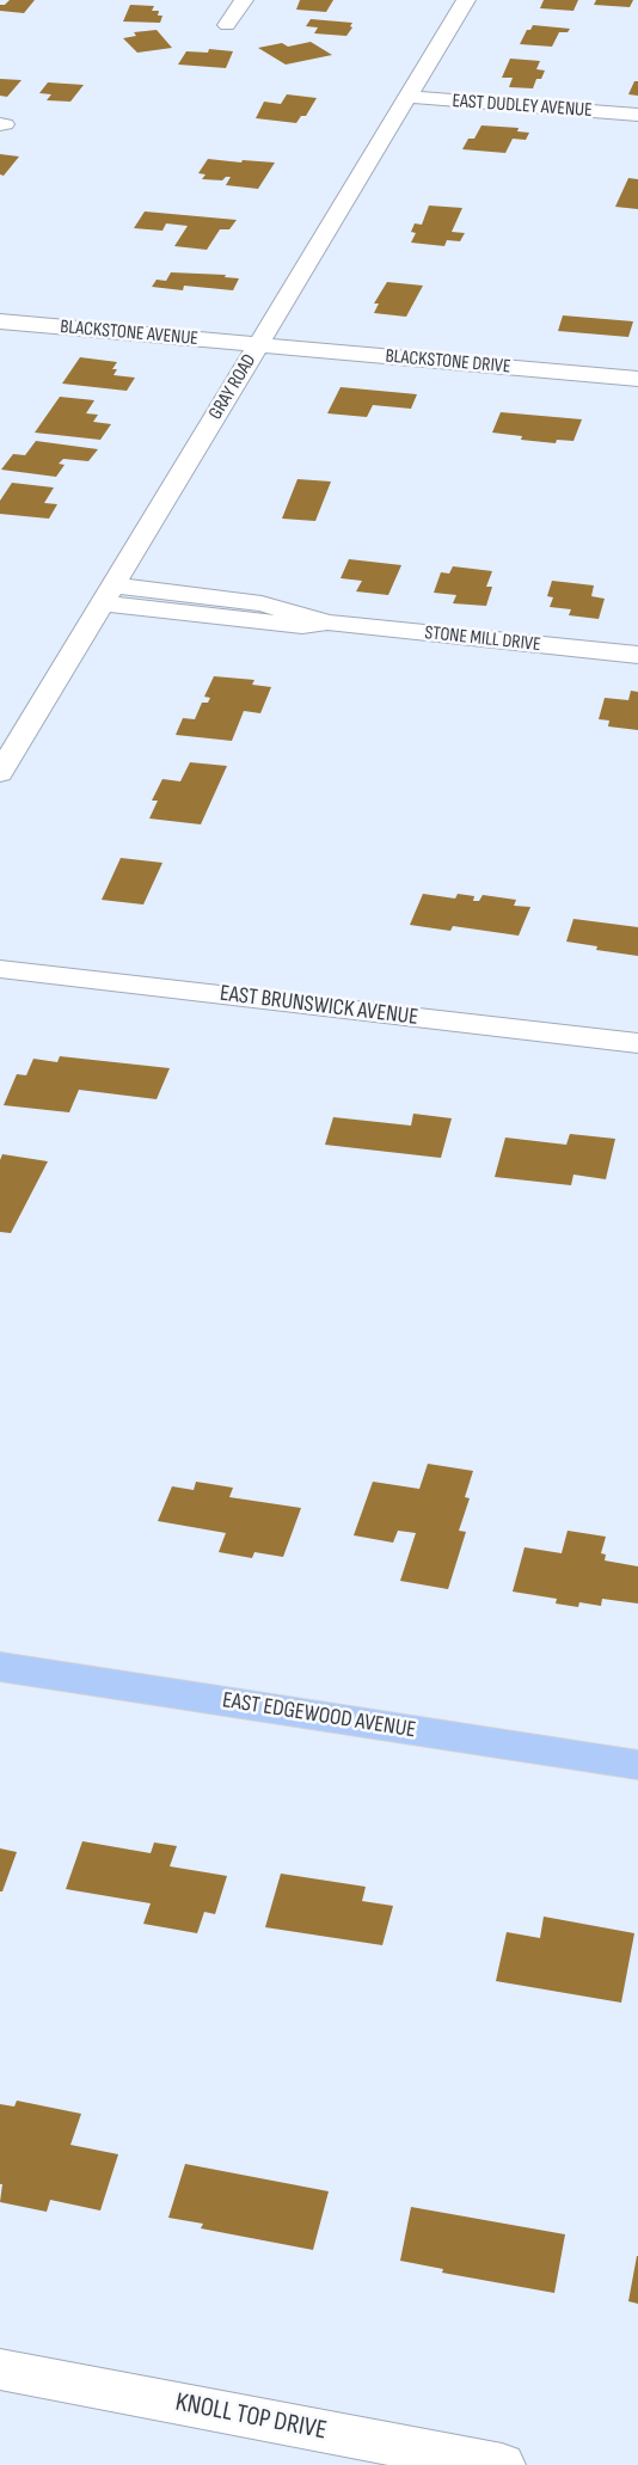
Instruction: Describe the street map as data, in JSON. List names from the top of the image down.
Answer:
{
  "streets": {
    "main road": ["EAST EDGEWOOD AVENUE"],
    "street": [
      "EAST DUDLEY AVENUE",
      "BLACKSTONE AVENUE",
      "BLACKSTONE DRIVE",
      "GRAY ROAD",
      "STONE MILL DRIVE",
      "EAST BRUNSWICK AVENUE",
      "KNOLL TOP DRIVE"
    ]
  },
  "crossings": [
    ["EAST DUDLEY AVENUE", "GRAY ROAD"],
    ["BLACKSTONE AVENUE", "BLACKSTONE DRIVE"],
    ["BLACKSTONE AVENUE", "GRAY ROAD"],
    ["BLACKSTONE DRIVE", "GRAY ROAD"],
    ["GRAY ROAD", "STONE MILL DRIVE"]
  ]
}
